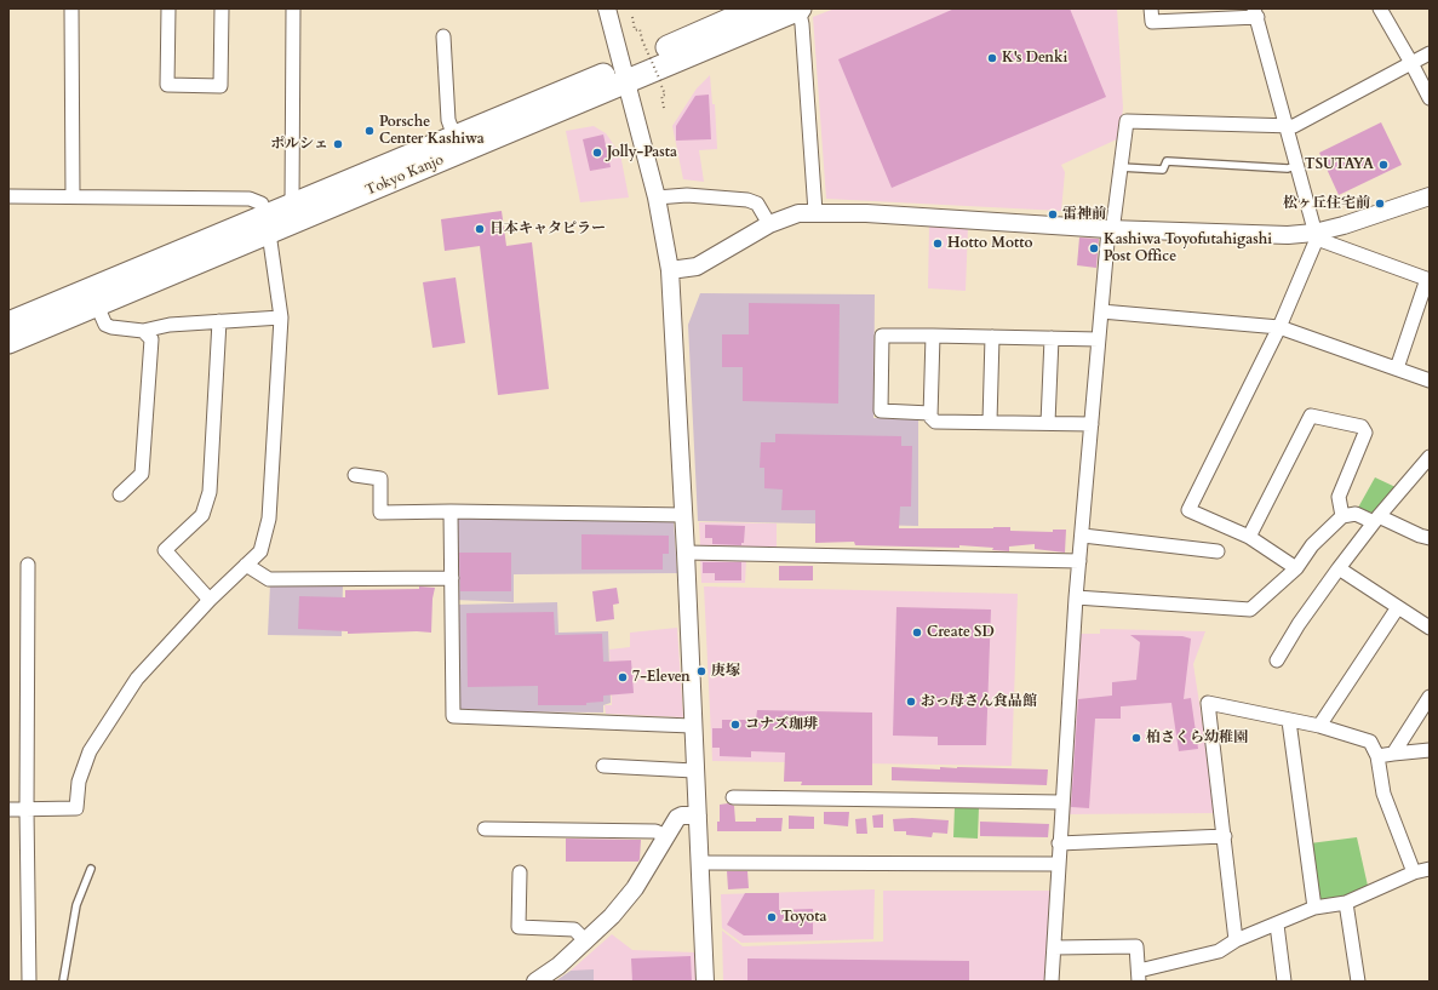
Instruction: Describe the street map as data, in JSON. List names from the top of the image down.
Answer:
{
  "streets": {
    "highway": ["Tokyo Kanjo"]
  },
  "places": [
    "K's Denki",
    "Porsche Center Kashiwa",
    "ポルシェ",
    "Jolly-Pasta",
    "TSUTAYA",
    "松ヶ丘住宅前",
    "雷神前",
    "日本キャタピラー",
    "Hotto Motto",
    "Kashiwa Toyofutahigashi Post Office",
    "Create SD",
    "庚塚",
    "7-Eleven",
    "おっ母さん食品館",
    "コナズ珈琲",
    "柏さくら幼稚園",
    "Toyota"
  ]
}
